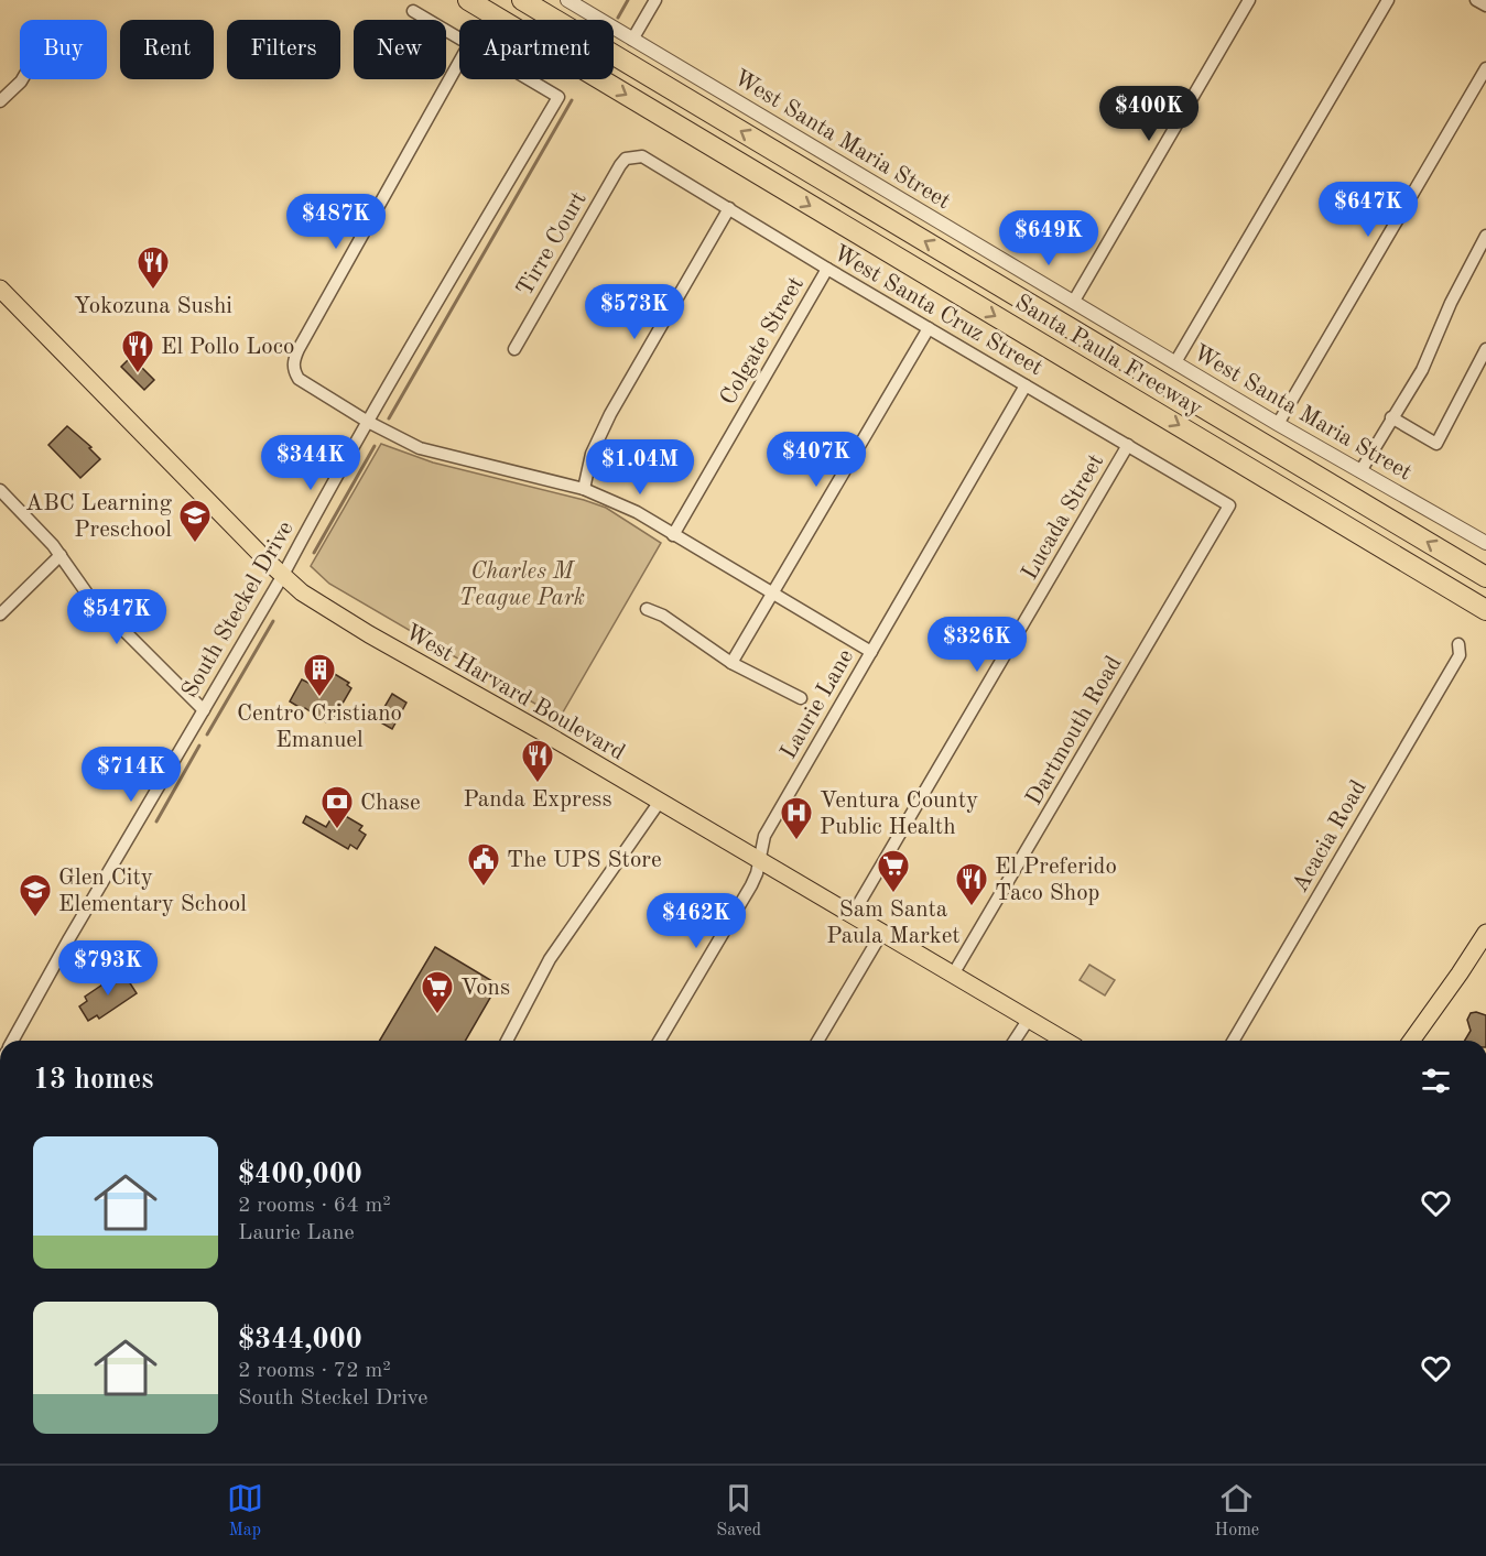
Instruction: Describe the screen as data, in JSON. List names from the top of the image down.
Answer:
{
  "streets": {
    "highway": ["Santa Paula Freeway"],
    "main road": ["West Harvard Boulevard"],
    "street": [
      "West Santa Maria Street",
      "Tirre Court",
      "West Santa Cruz Street",
      "Colgate Street",
      "Lucada Street",
      "South Steckel Drive",
      "Laurie Lane",
      "Dartmouth Road",
      "Acacia Road"
    ]
  },
  "crossings": [
    ["Tirre Court", "West Santa Cruz Street"],
    ["West Santa Cruz Street", "Colgate Street"],
    ["West Santa Cruz Street", "Lucada Street"],
    ["West Santa Cruz Street", "Laurie Lane"],
    ["West Santa Cruz Street", "Dartmouth Road"],
    ["Lucada Street", "West Harvard Boulevard"],
    ["South Steckel Drive", "West Harvard Boulevard"],
    ["West Harvard Boulevard", "Laurie Lane"],
    ["West Harvard Boulevard", "Dartmouth Road"]
  ],
  "parks": ["Charles M Teague Park"],
  "places": {
    "restaurant": [
      "Yokozuna Sushi",
      "El Pollo Loco",
      "Panda Express",
      "El Preferido Taco Shop"
    ],
    "school or university": ["ABC Learning Preschool", "Glen City Elementary School"],
    "building": ["Centro Cristiano Emanuel"],
    "bank": ["Chase"],
    "hospital": ["Ventura County Public Health"],
    "public building": ["The UPS Store"],
    "supermarket": ["Sam Santa Paula Market", "Vons"]
  },
  "page": {
    "chip": [
      "Buy",
      "Rent",
      "Filters",
      "New",
      "Apartment"
    ],
    "price": [
      "$400K",
      "$647K",
      "$487K",
      "$649K",
      "$573K",
      "$407K",
      "$344K",
      "$1.04M",
      "$547K",
      "$326K",
      "$714K",
      "$462K",
      "$793K"
    ],
    "heading": "13 homes",
    "list": [
      {
        "name": "$400,000",
        "note": "2 rooms · 64 m² · Laurie Lane"
      },
      {
        "name": "$344,000",
        "note": "2 rooms · 72 m² · South Steckel Drive"
      }
    ],
    "tabs": ["Map", "Saved", "Home"]
  }
}
